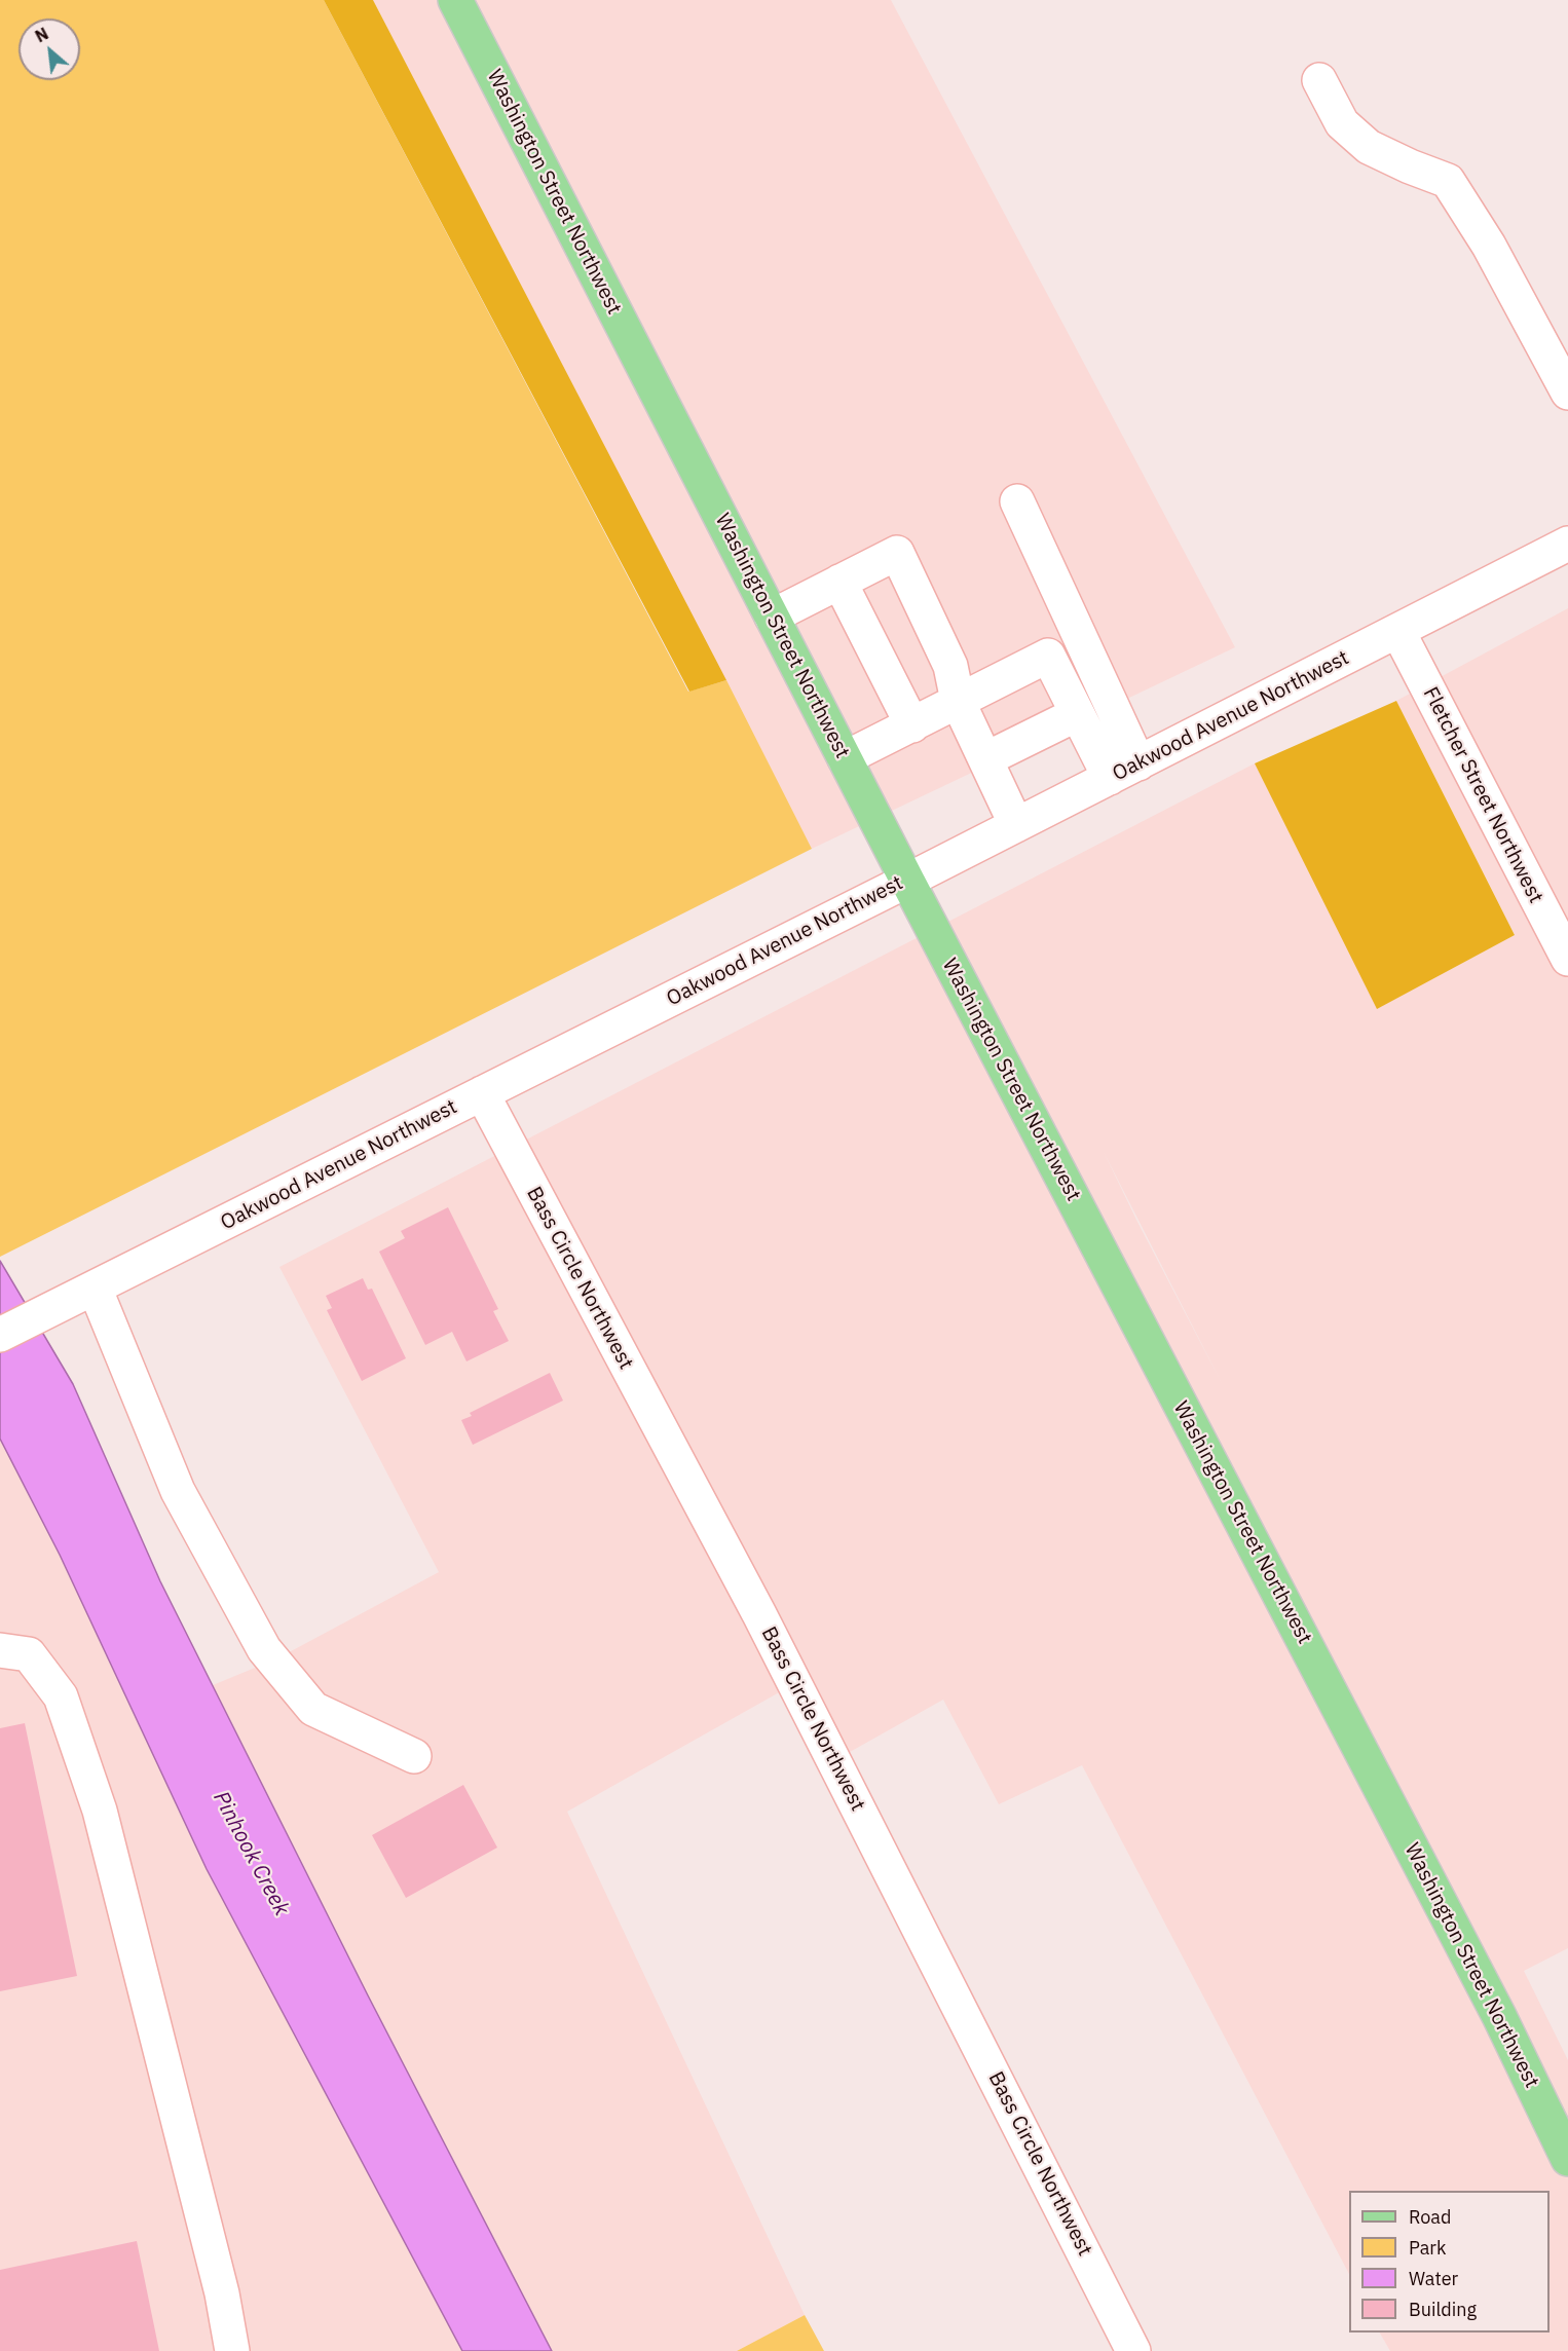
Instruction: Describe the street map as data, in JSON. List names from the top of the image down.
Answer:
{
  "streets": {
    "main road": ["Washington Street Northwest"],
    "street": ["Oakwood Avenue Northwest", "Fletcher Street Northwest", "Bass Circle Northwest"]
  },
  "crossings": [
    ["Washington Street Northwest", "Oakwood Avenue Northwest"],
    ["Oakwood Avenue Northwest", "Fletcher Street Northwest"],
    ["Oakwood Avenue Northwest", "Bass Circle Northwest"]
  ],
  "water": ["Pinhook Creek"],
  "legend": [
    "Road",
    "Park",
    "Water",
    "Building"
  ],
  "north": "top left"
}
